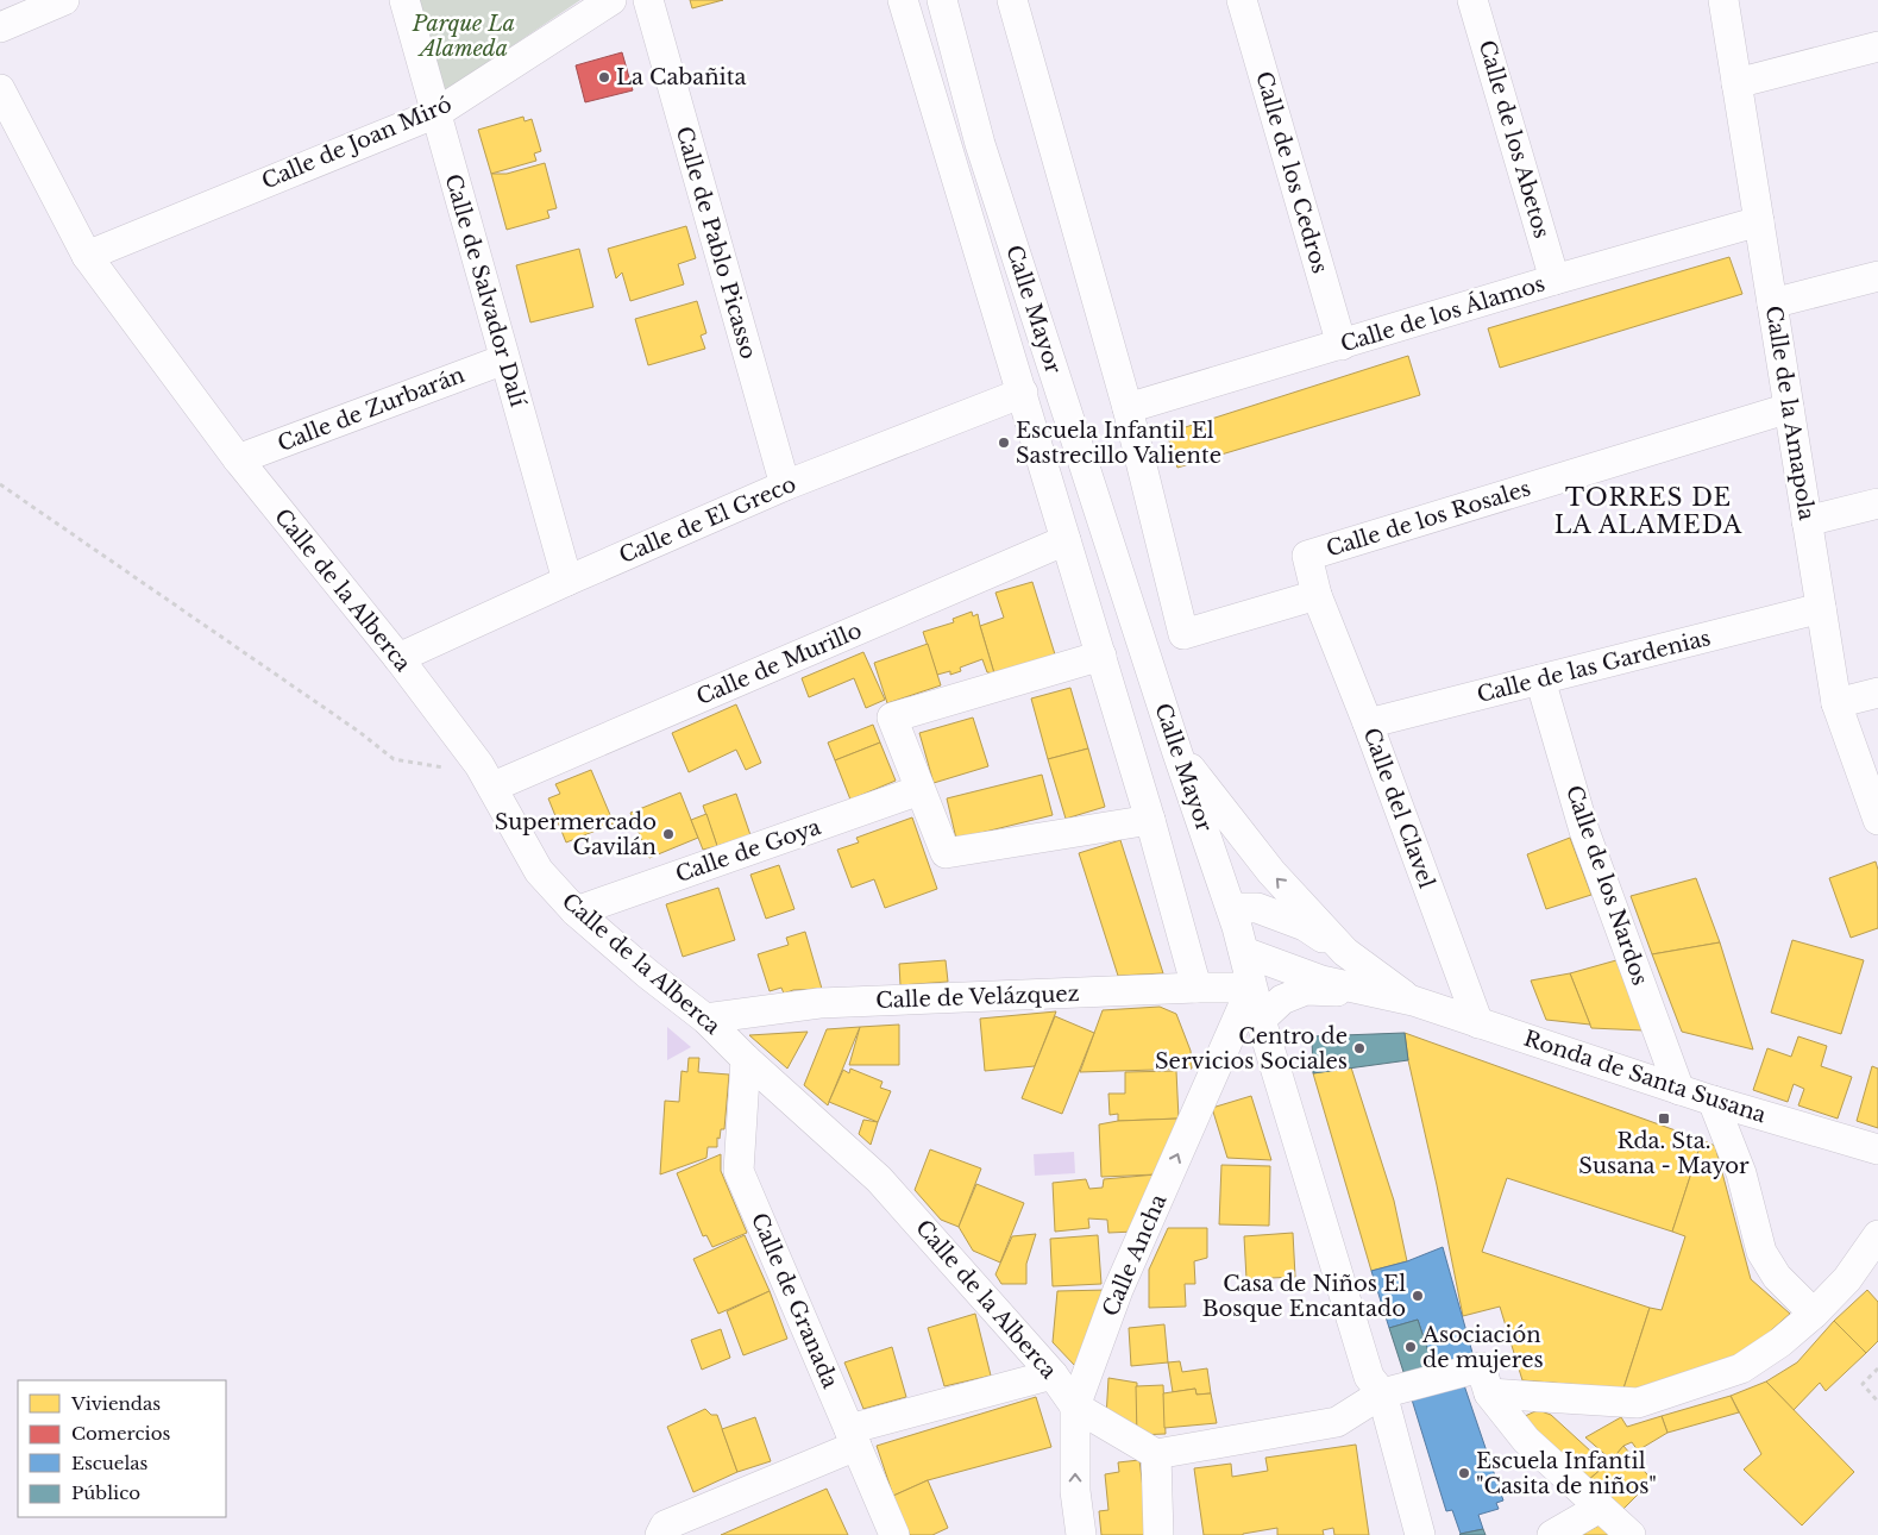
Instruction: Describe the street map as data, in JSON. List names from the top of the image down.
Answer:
{
  "streets": {
    "street": [
      "Calle de los Abetos",
      "Calle de Joan Miró",
      "Calle de los Cedros",
      "Calle de Pablo Picasso",
      "Calle de Salvador Dalí",
      "Calle Mayor",
      "Calle de los Álamos",
      "Calle de Zurbarán",
      "Calle de la Amapola",
      "Calle de los Rosales",
      "Calle de El Greco",
      "Calle de la Alberca",
      "Calle de Murillo",
      "Calle de las Gardenias",
      "Calle del Clavel",
      "Calle de Goya",
      "Calle de los Nardos",
      "Calle de Velázquez",
      "Ronda de Santa Susana",
      "Calle Ancha",
      "Calle de Granada"
    ]
  },
  "crossings": [
    ["Calle de los Abetos", "Calle de los Álamos"],
    ["Calle de Joan Miró", "Calle de Salvador Dalí"],
    ["Calle de Joan Miró", "Calle de la Alberca"],
    ["Calle de los Cedros", "Calle de los Álamos"],
    ["Calle de Pablo Picasso", "Calle de El Greco"],
    ["Calle de Salvador Dalí", "Calle de Zurbarán"],
    ["Calle de Salvador Dalí", "Calle de El Greco"],
    ["Calle Mayor", "Calle de El Greco"],
    ["Calle Mayor", "Calle de Murillo"],
    ["Calle Mayor", "Calle de Velázquez"],
    ["Calle Mayor", "Ronda de Santa Susana"],
    ["Calle Mayor", "Calle Ancha"],
    ["Calle de los Álamos", "Calle de la Amapola"],
    ["Calle de Zurbarán", "Calle de la Alberca"],
    ["Calle de la Amapola", "Calle de los Rosales"],
    ["Calle de la Amapola", "Calle de las Gardenias"],
    ["Calle de los Rosales", "Calle del Clavel"],
    ["Calle de El Greco", "Calle de la Alberca"],
    ["Calle de la Alberca", "Calle de Murillo"],
    ["Calle de la Alberca", "Calle de Goya"],
    ["Calle de la Alberca", "Calle de Velázquez"],
    ["Calle de la Alberca", "Calle Ancha"],
    ["Calle de la Alberca", "Calle de Granada"],
    ["Calle de las Gardenias", "Calle del Clavel"],
    ["Calle de las Gardenias", "Calle de los Nardos"],
    ["Calle del Clavel", "Ronda de Santa Susana"],
    ["Calle de los Nardos", "Ronda de Santa Susana"],
    ["Calle de Velázquez", "Calle Ancha"]
  ],
  "one_way": ["Calle Ancha"],
  "districts": ["TORRES DE LA ALAMEDA"],
  "parks": ["Parque La Alameda"],
  "places": {
    "other": [
      "La Cabañita",
      "Escuela Infantil El Sastrecillo Valiente",
      "Supermercado Gavilán",
      "Centro de Servicios Sociales",
      "Casa de Niños El Bosque Encantado",
      "Asociación de mujeres",
      "Escuela Infantil \"Casita de niños\""
    ],
    "transit": ["Rda. Sta. Susana - Mayor"]
  },
  "legend": [
    "Viviendas",
    "Comercios",
    "Escuelas",
    "Público"
  ]
}
